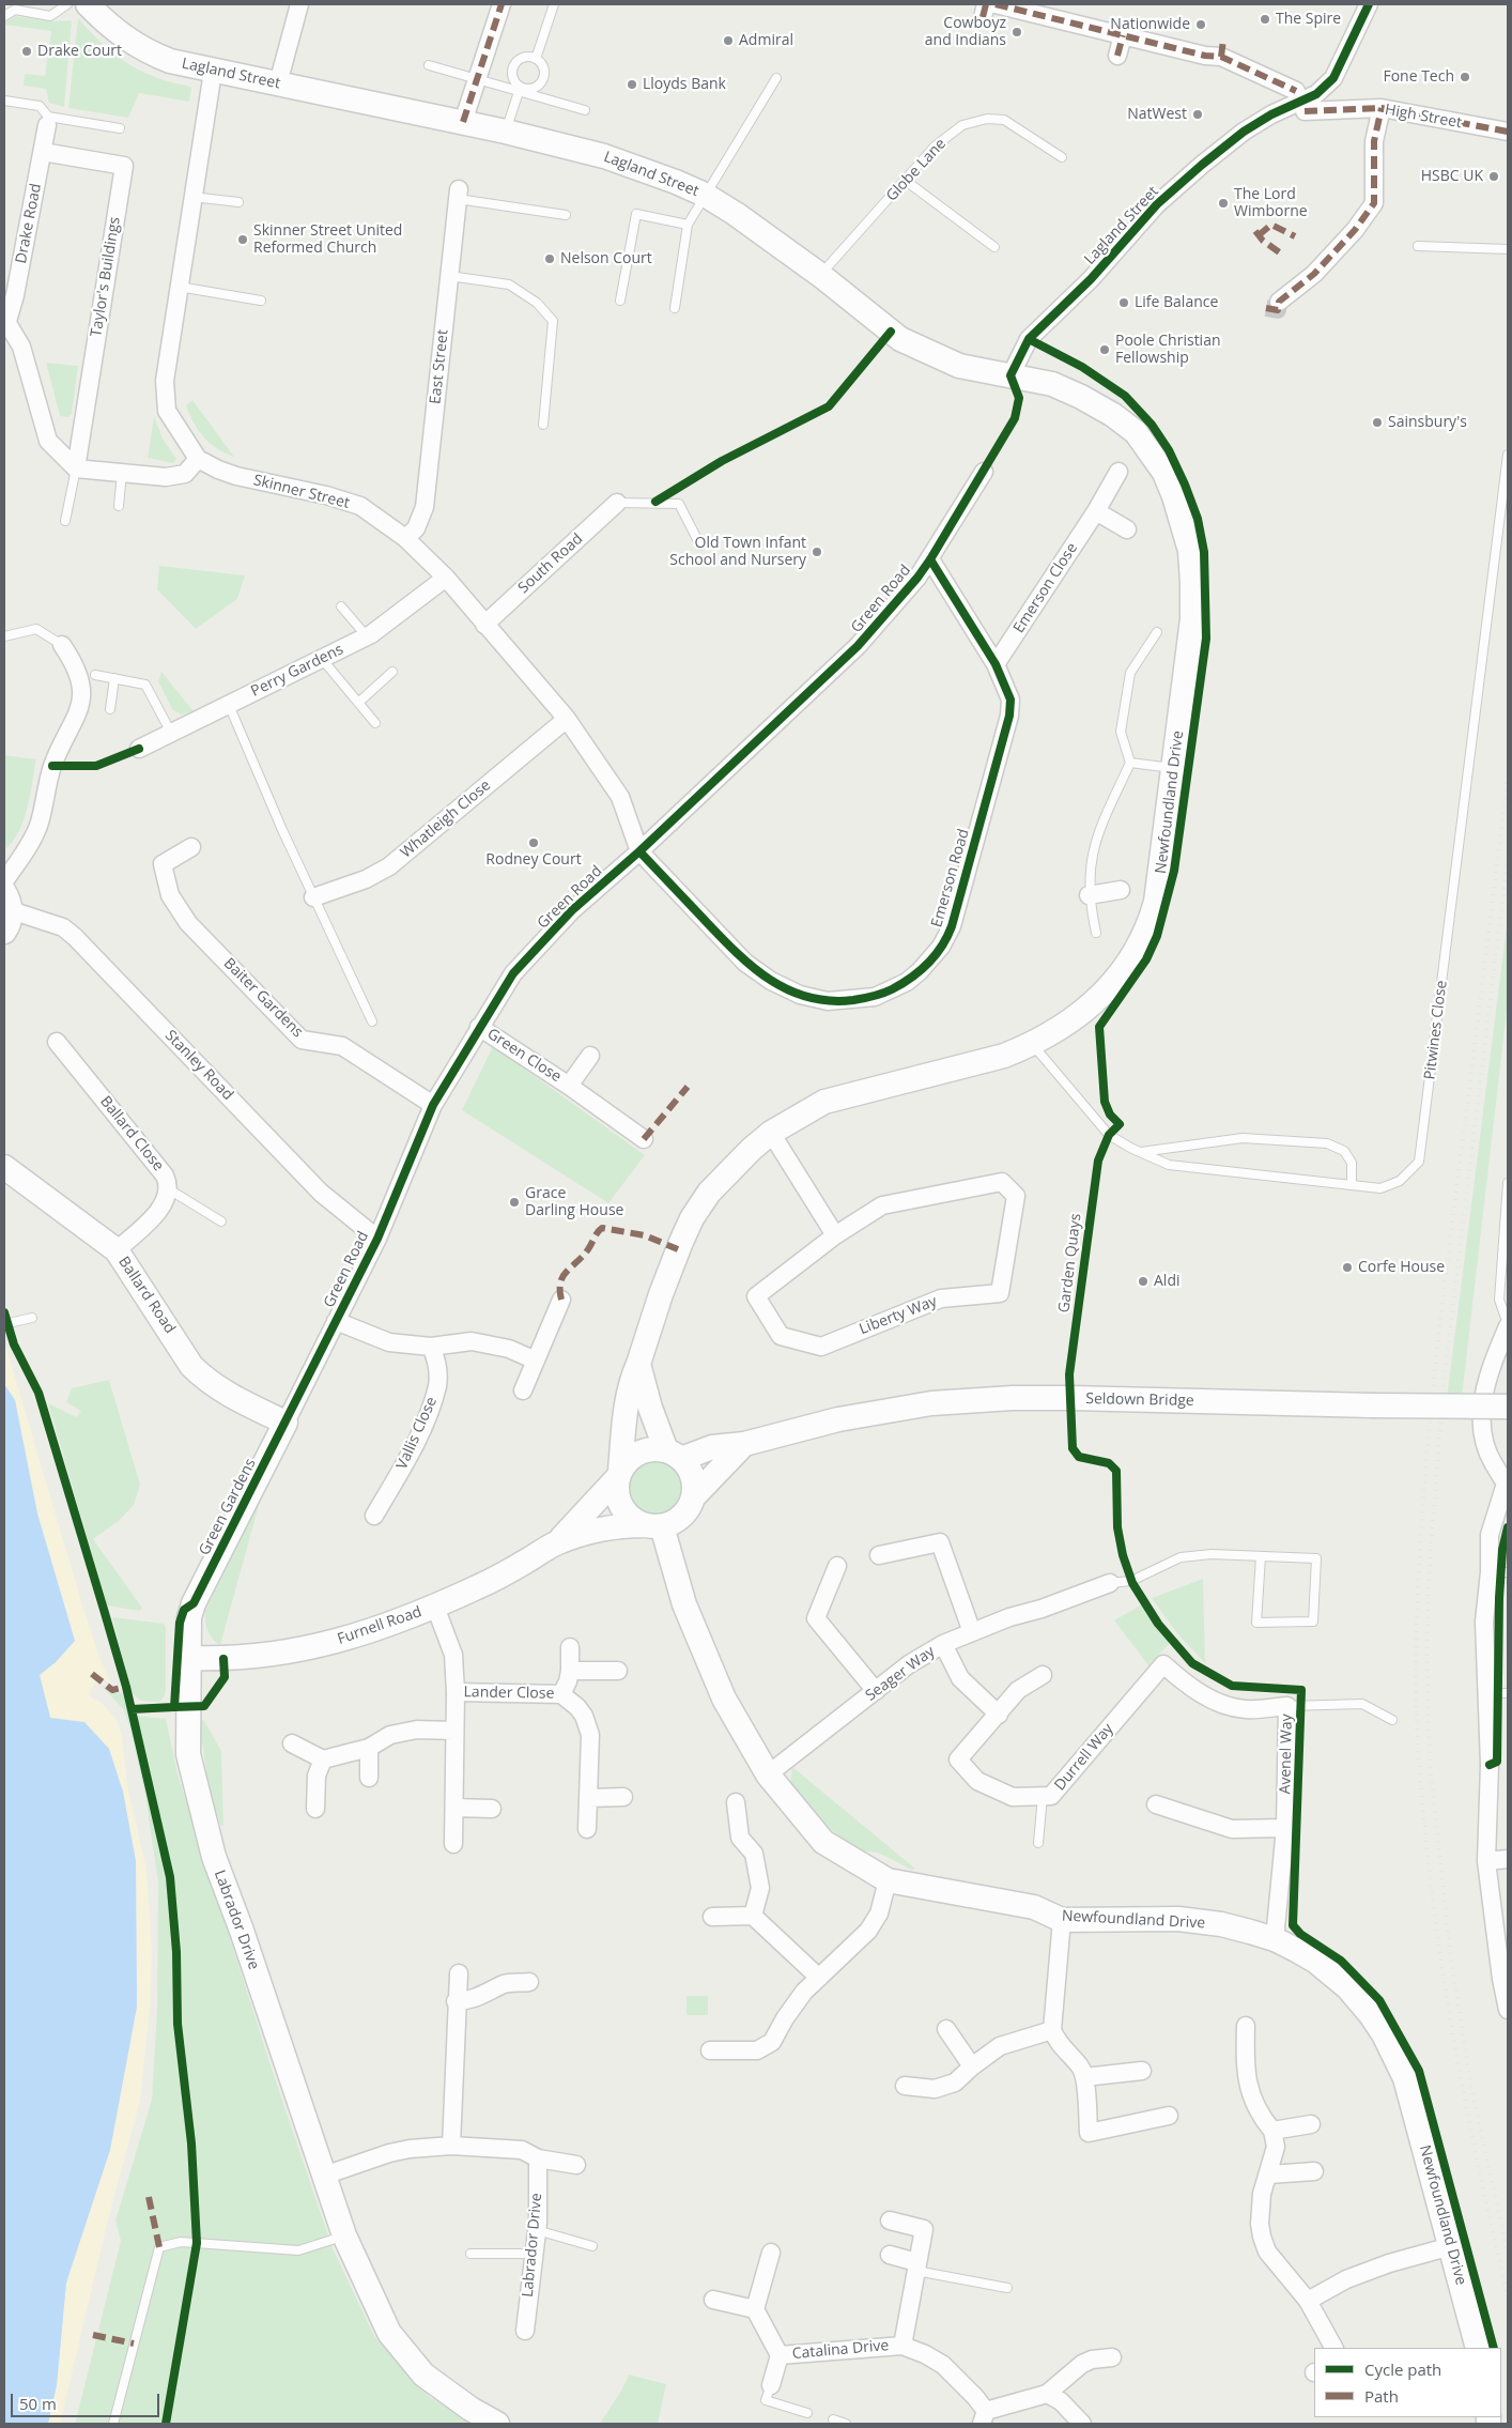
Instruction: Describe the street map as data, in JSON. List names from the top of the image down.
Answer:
{
  "streets": {
    "street": [
      "Lagland Street",
      "High Street",
      "Drake Road",
      "Taylor's Buildings",
      "East Street",
      "Skinner Street",
      "South Road",
      "Emerson Close",
      "Green Road",
      "Perry Gardens",
      "Newfoundland Drive",
      "Whatleigh Close",
      "Emerson Road",
      "Baiter Gardens",
      "Green Close",
      "Stanley Road",
      "Ballard Close",
      "Ballard Road",
      "Liberty Way",
      "Seldown Bridge",
      "Vallis Close",
      "Green Gardens",
      "Furnell Road",
      "Seager Way",
      "Lander Close",
      "Avenel Way",
      "Durrell Way",
      "Labrador Drive",
      "Catalina Drive"
    ],
    "lane": ["Globe Lane", "Pitwines Close"],
    "cycle path": ["Garden Quays"]
  },
  "crossings": [
    ["Lagland Street", "High Street"],
    ["Lagland Street", "Globe Lane"],
    ["Lagland Street", "Newfoundland Drive"],
    ["Drake Road", "Taylor's Buildings"],
    ["East Street", "Skinner Street"],
    ["Skinner Street", "South Road"],
    ["Skinner Street", "Green Road"],
    ["Skinner Street", "Perry Gardens"],
    ["Skinner Street", "Whatleigh Close"],
    ["Skinner Street", "Emerson Road"],
    ["Emerson Close", "Emerson Road"],
    ["Green Road", "Emerson Road"],
    ["Green Road", "Baiter Gardens"],
    ["Green Road", "Green Close"],
    ["Green Road", "Stanley Road"],
    ["Green Road", "Ballard Road"],
    ["Green Road", "Green Gardens"],
    ["Newfoundland Drive", "Pitwines Close"],
    ["Newfoundland Drive", "Seldown Bridge"],
    ["Newfoundland Drive", "Furnell Road"],
    ["Newfoundland Drive", "Seager Way"],
    ["Newfoundland Drive", "Avenel Way"],
    ["Ballard Close", "Ballard Road"],
    ["Ballard Road", "Green Gardens"],
    ["Seldown Bridge", "Furnell Road"],
    ["Green Gardens", "Furnell Road"],
    ["Green Gardens", "Labrador Drive"],
    ["Furnell Road", "Lander Close"],
    ["Furnell Road", "Labrador Drive"],
    ["Avenel Way", "Durrell Way"]
  ],
  "places": [
    "The Spire",
    "Nationwide",
    "Cowboyz and Indians",
    "Admiral",
    "Drake Court",
    "Fone Tech",
    "Lloyds Bank",
    "NatWest",
    "HSBC UK",
    "The Lord Wimborne",
    "Skinner Street United Reformed Church",
    "Nelson Court",
    "Life Balance",
    "Poole Christian Fellowship",
    "Sainsbury's",
    "Old Town Infant School and Nursery",
    "Rodney Court",
    "Grace Darling House",
    "Corfe House",
    "Aldi"
  ],
  "legend": ["Cycle path", "Path"],
  "scale_bar": "50 m"
}
